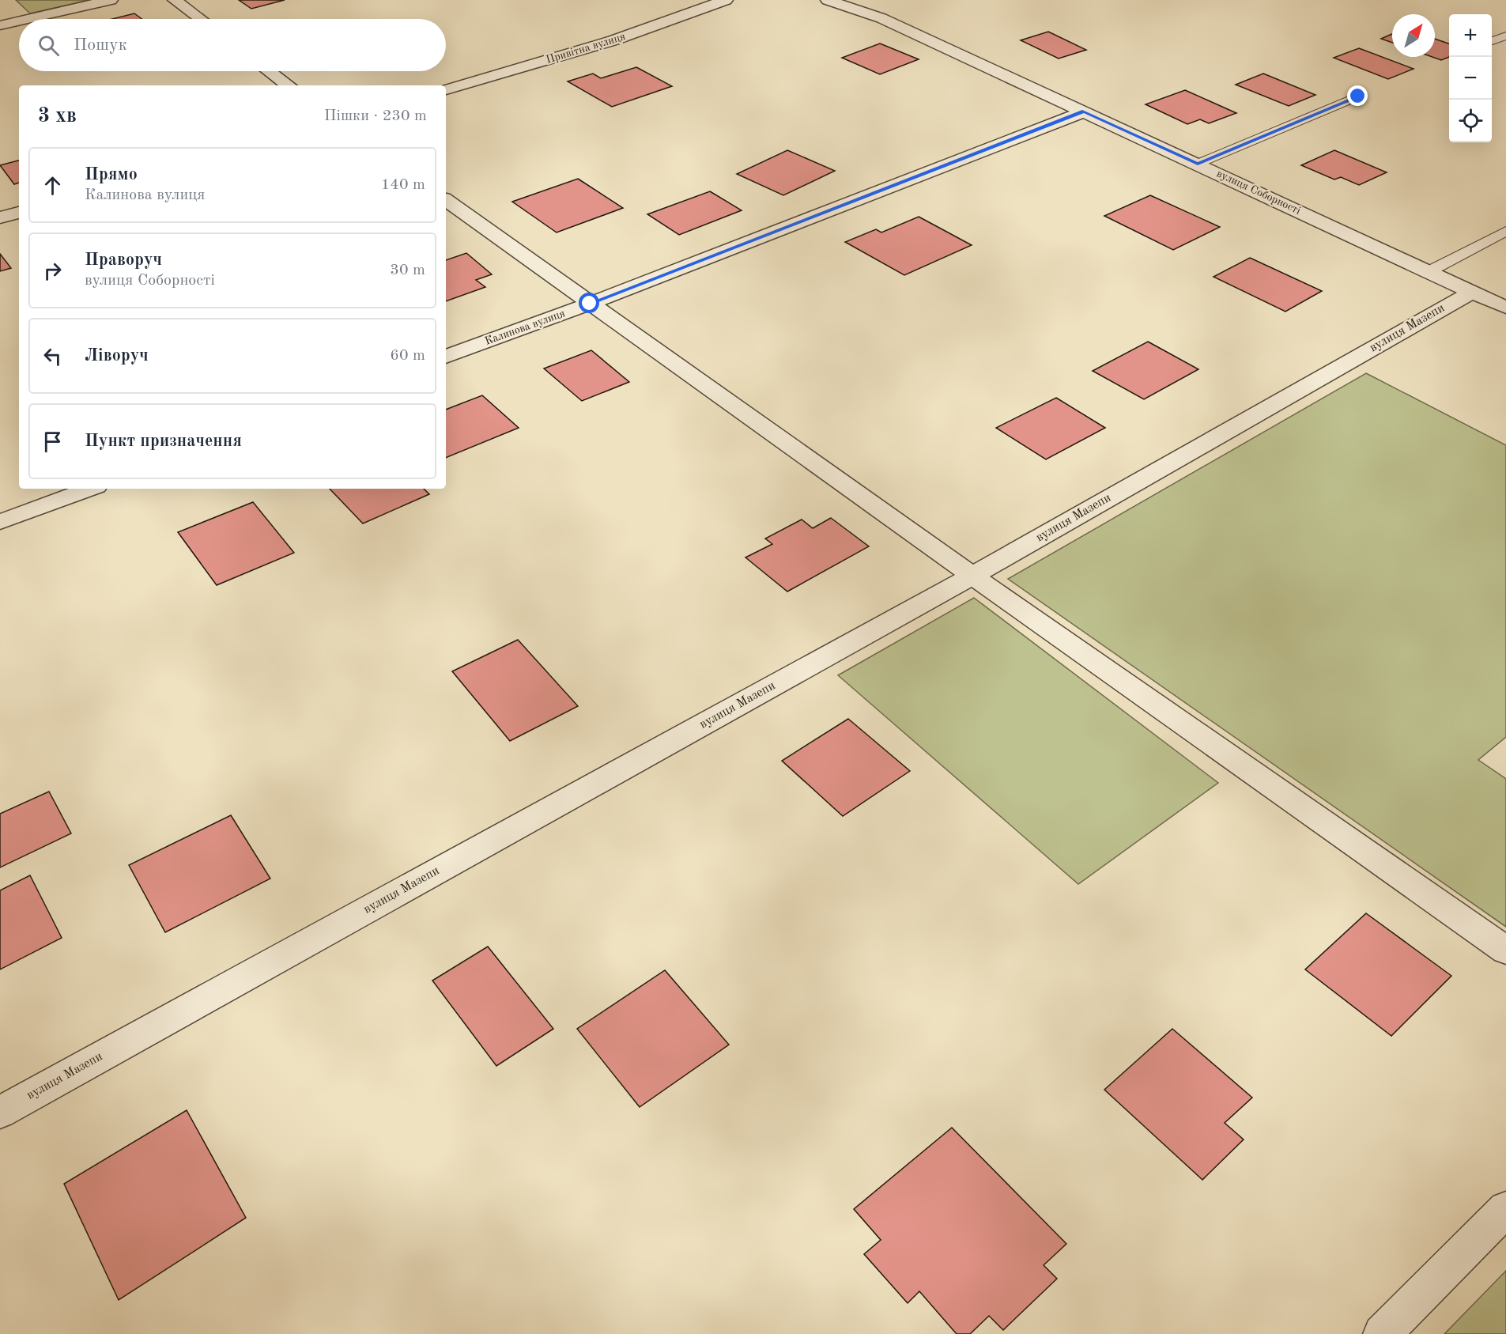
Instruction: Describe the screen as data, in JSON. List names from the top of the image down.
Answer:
{
  "streets": {
    "street": [
      "Привітна вулиця",
      "вулиця Соборності",
      "Калинова вулиця",
      "вулиця Мазепи"
    ]
  },
  "crossings": [
    ["вулиця Соборності", "Калинова вулиця"],
    ["вулиця Соборності", "вулиця Мазепи"]
  ],
  "north": "top right",
  "page": {
    "map_buttons": ["+", "−"],
    "search": "Пошук",
    "heading": ["3 хв", "Пішки · 230 m"],
    "list": [
      ["Прямо", "Калинова вулиця", "140 m"],
      ["Праворуч", "вулиця Соборності", "30 m"],
      ["Ліворуч", "60 m"],
      "Пункт призначення"
    ]
  }
}
